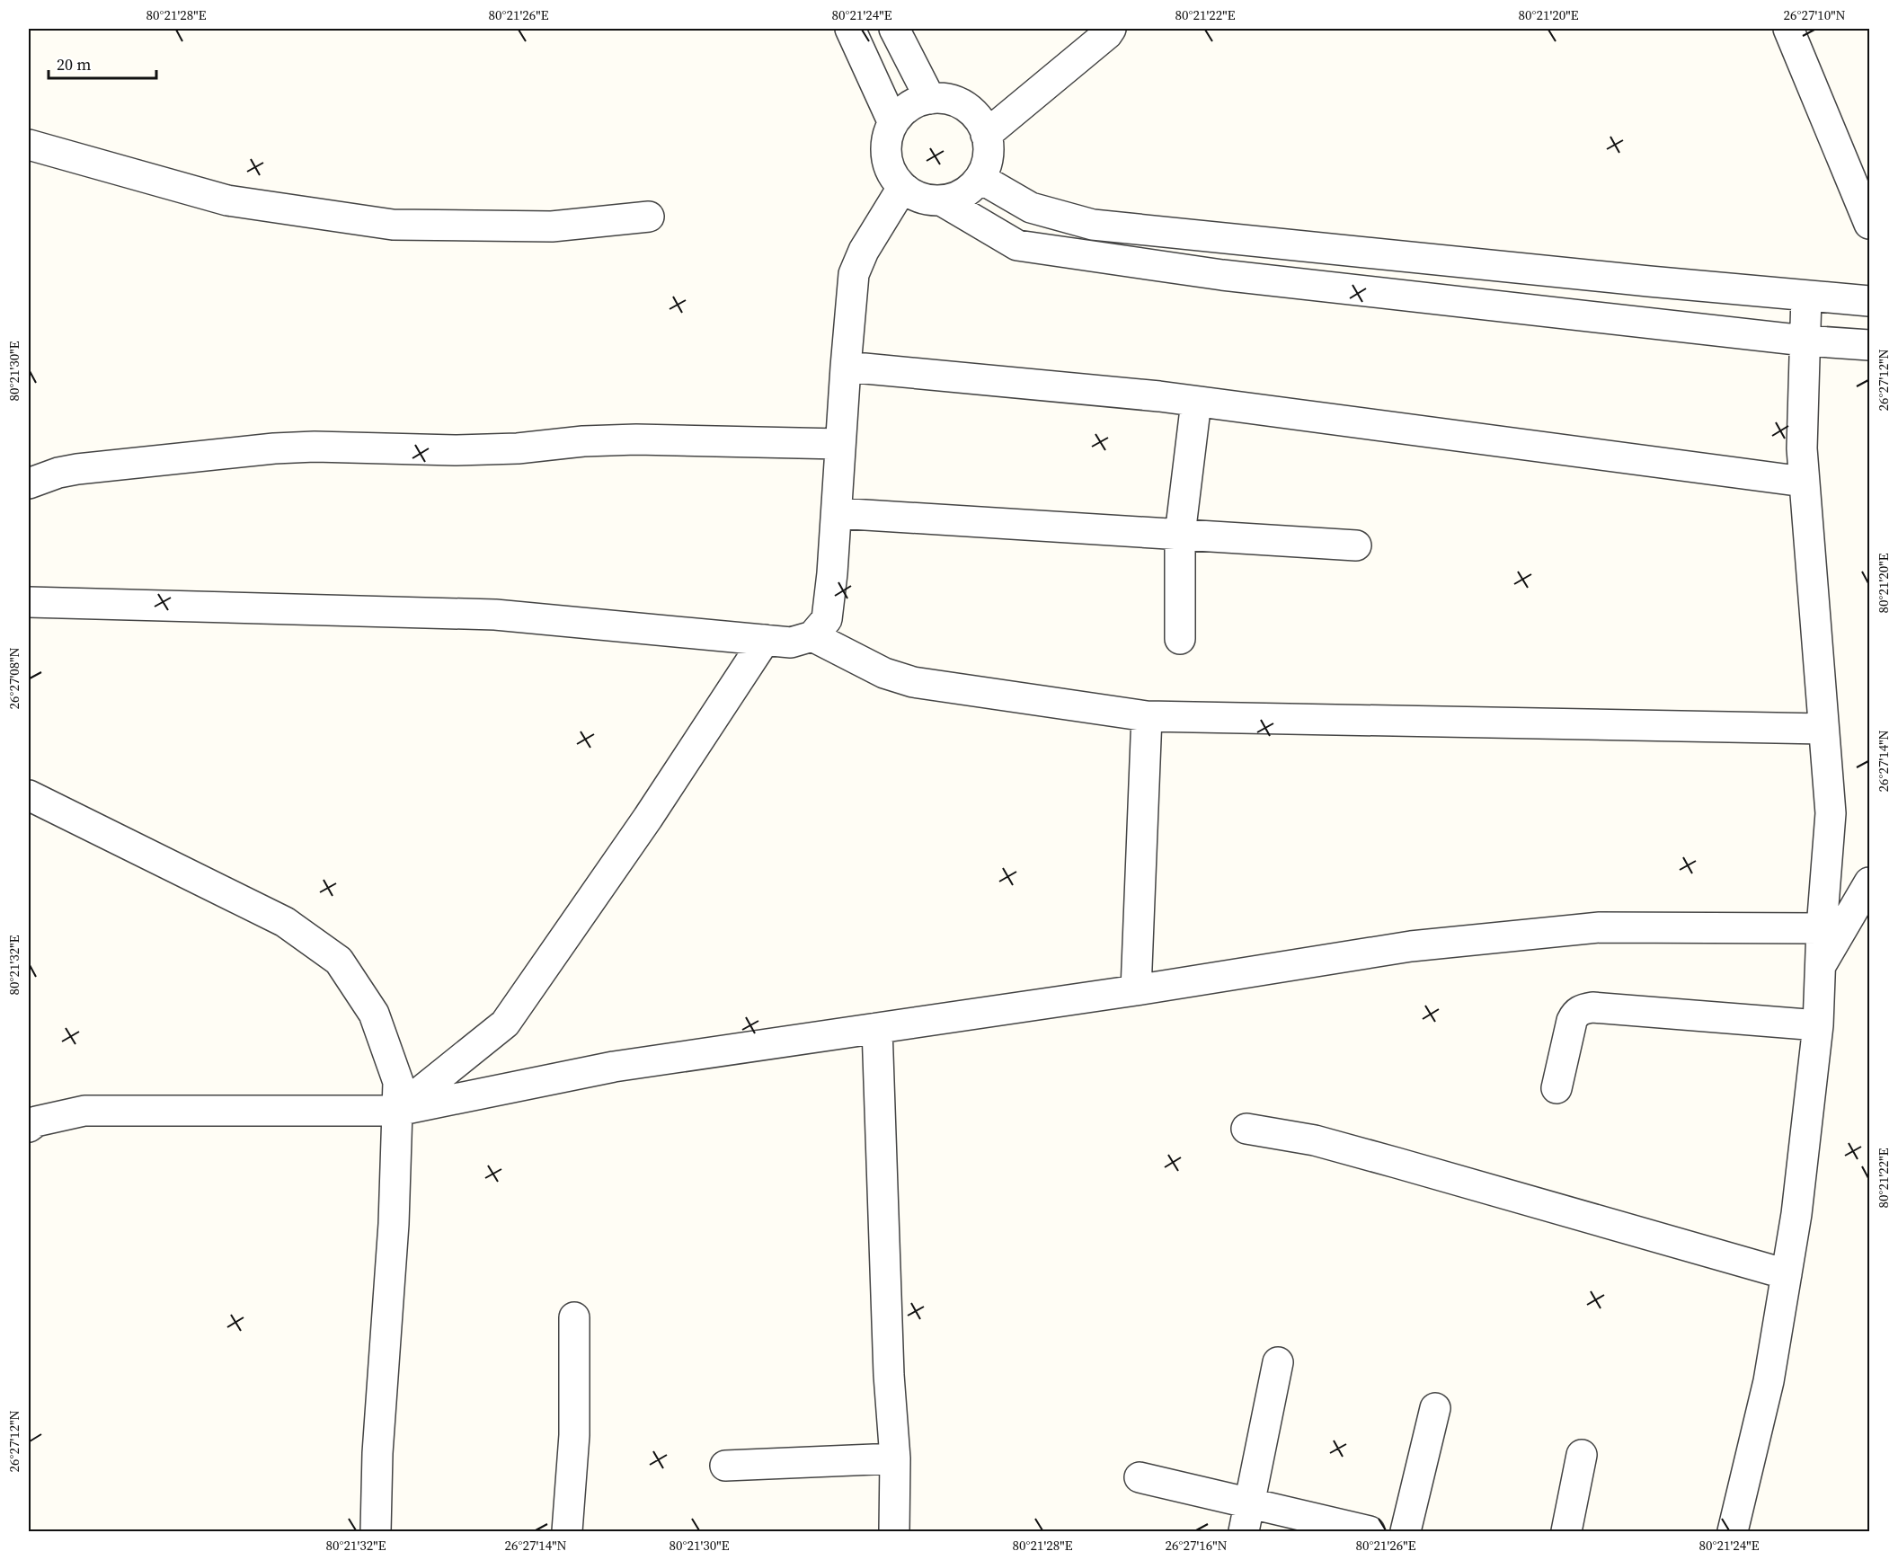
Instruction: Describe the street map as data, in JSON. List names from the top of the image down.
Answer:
{
  "scale_bar": "20 m",
  "coordinates": [
    "80°21'28\"E",
    "80°21'26\"E",
    "80°21'24\"E",
    "80°21'22\"E",
    "80°21'20\"E",
    "26°27'10\"N",
    "80°21'30\"E",
    "26°27'12\"N",
    "26°27'08\"N",
    "26°27'14\"N",
    "80°21'32\"E",
    "26°27'16\"N"
  ]
}
